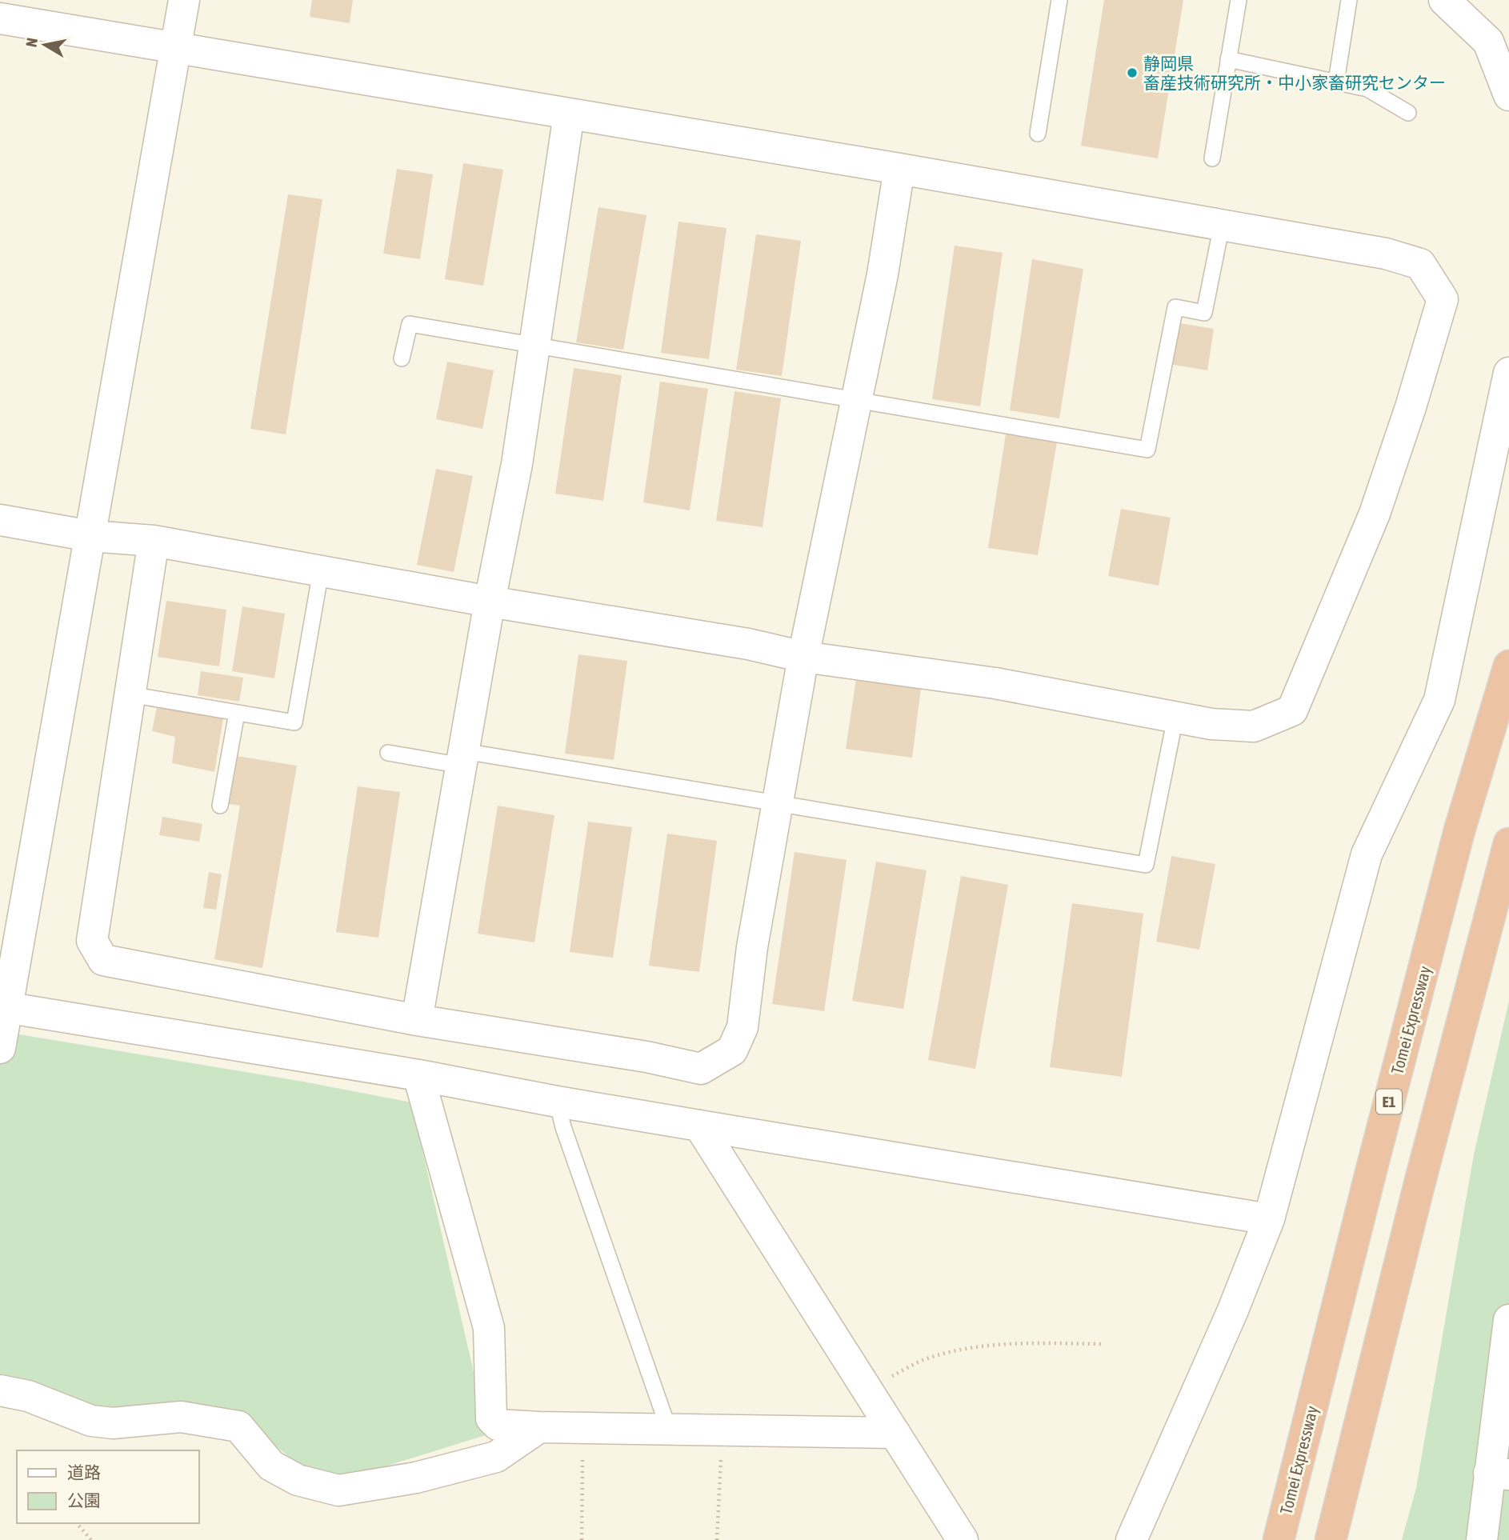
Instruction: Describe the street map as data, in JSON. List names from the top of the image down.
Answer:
{
  "streets": {
    "highway": ["Tomei Expressway", "E1"]
  },
  "places": ["静岡県 畜産技術研究所・中小家畜研究センター"],
  "legend": ["道路", "公園"],
  "north": "left"
}
